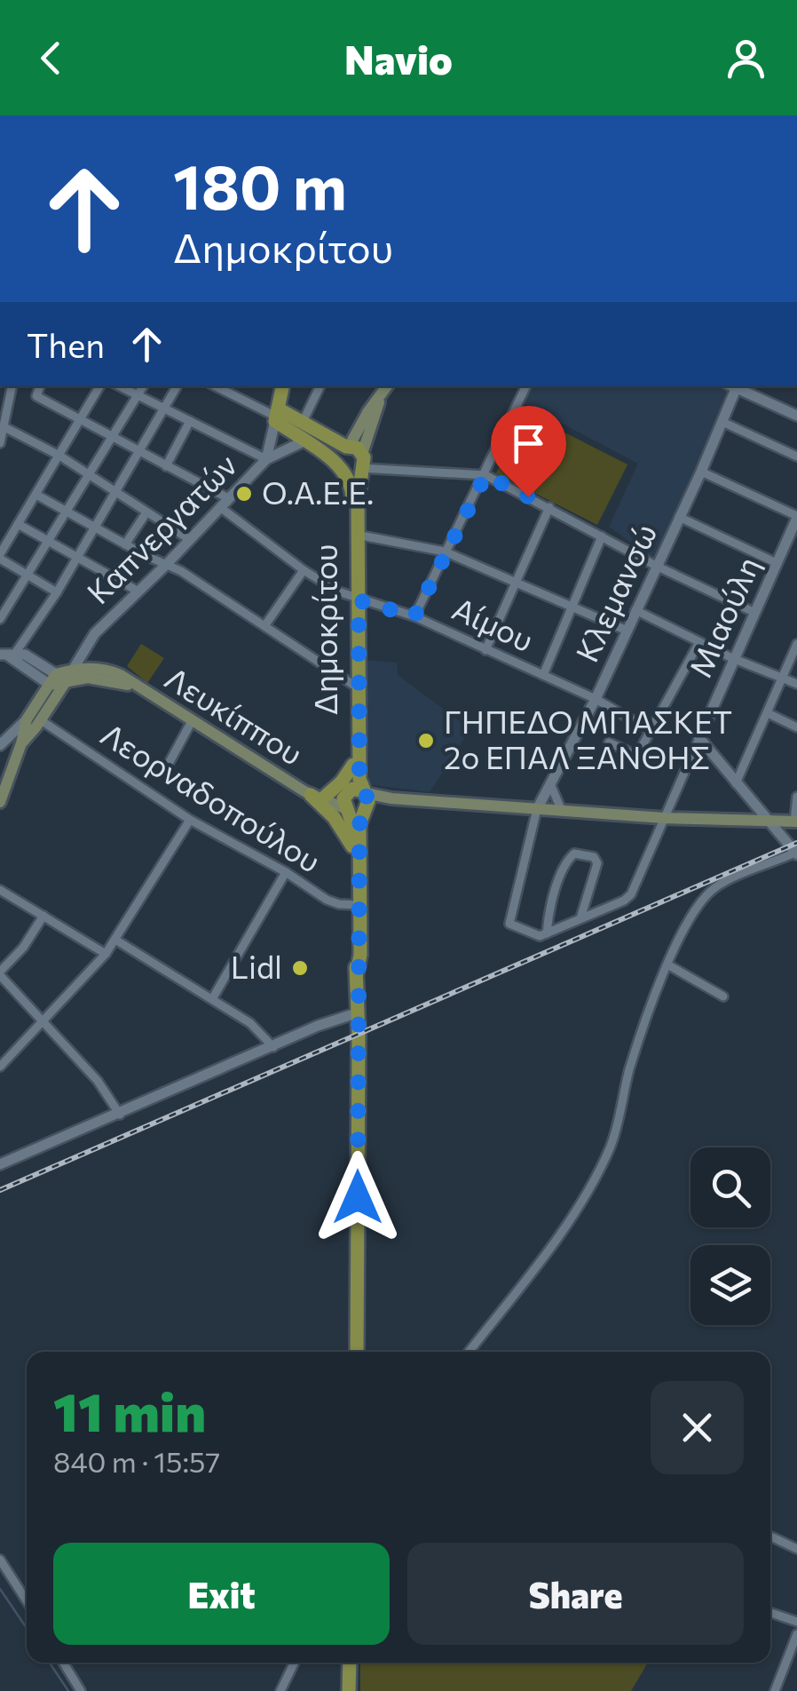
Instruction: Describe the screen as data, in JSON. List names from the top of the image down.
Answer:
{
  "streets": {
    "main road": ["Δημοκρίτου", "Λευκίππου"],
    "street": [
      "Καπνεργατών",
      "Κλεμανσώ",
      "Μιαούλη",
      "Αίμου",
      "Λεορναδοπούλου"
    ]
  },
  "crossings": [
    ["Καπνεργατών", "Αίμου"],
    ["Καπνεργατών", "Λευκίππου"],
    ["Κλεμανσώ", "Αίμου"],
    ["Αίμου", "Δημοκρίτου"],
    ["Δημοκρίτου", "Λευκίππου"]
  ],
  "places": ["Ο.Α.Ε.Ε.", "ΓΗΠΕΔΟ ΜΠΑΣΚΕΤ 2ο ΕΠΑΛ ΞΑΝΘΗΣ", "Lidl"],
  "page": {
    "header": "Navio",
    "turn": ["180 m", "Δημοκρίτου"],
    "then": "Then",
    "heading": ["11 min", "840 m · 15:57"],
    "buttons": ["Exit", "Share"]
  }
}
